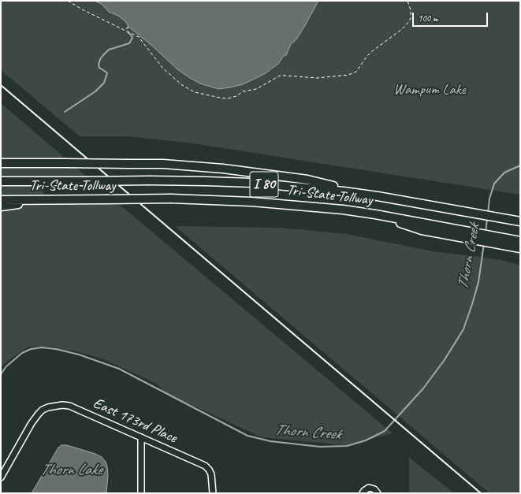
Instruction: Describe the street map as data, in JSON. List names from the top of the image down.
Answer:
{
  "streets": {
    "highway": ["I 80", "Tri-State Tollway"],
    "street": ["East 173rd Place"]
  },
  "water": ["Thorn Creek", "Thorn Lake"],
  "parks": ["Wampum Lake"],
  "scale_bar": "100 m"
}
